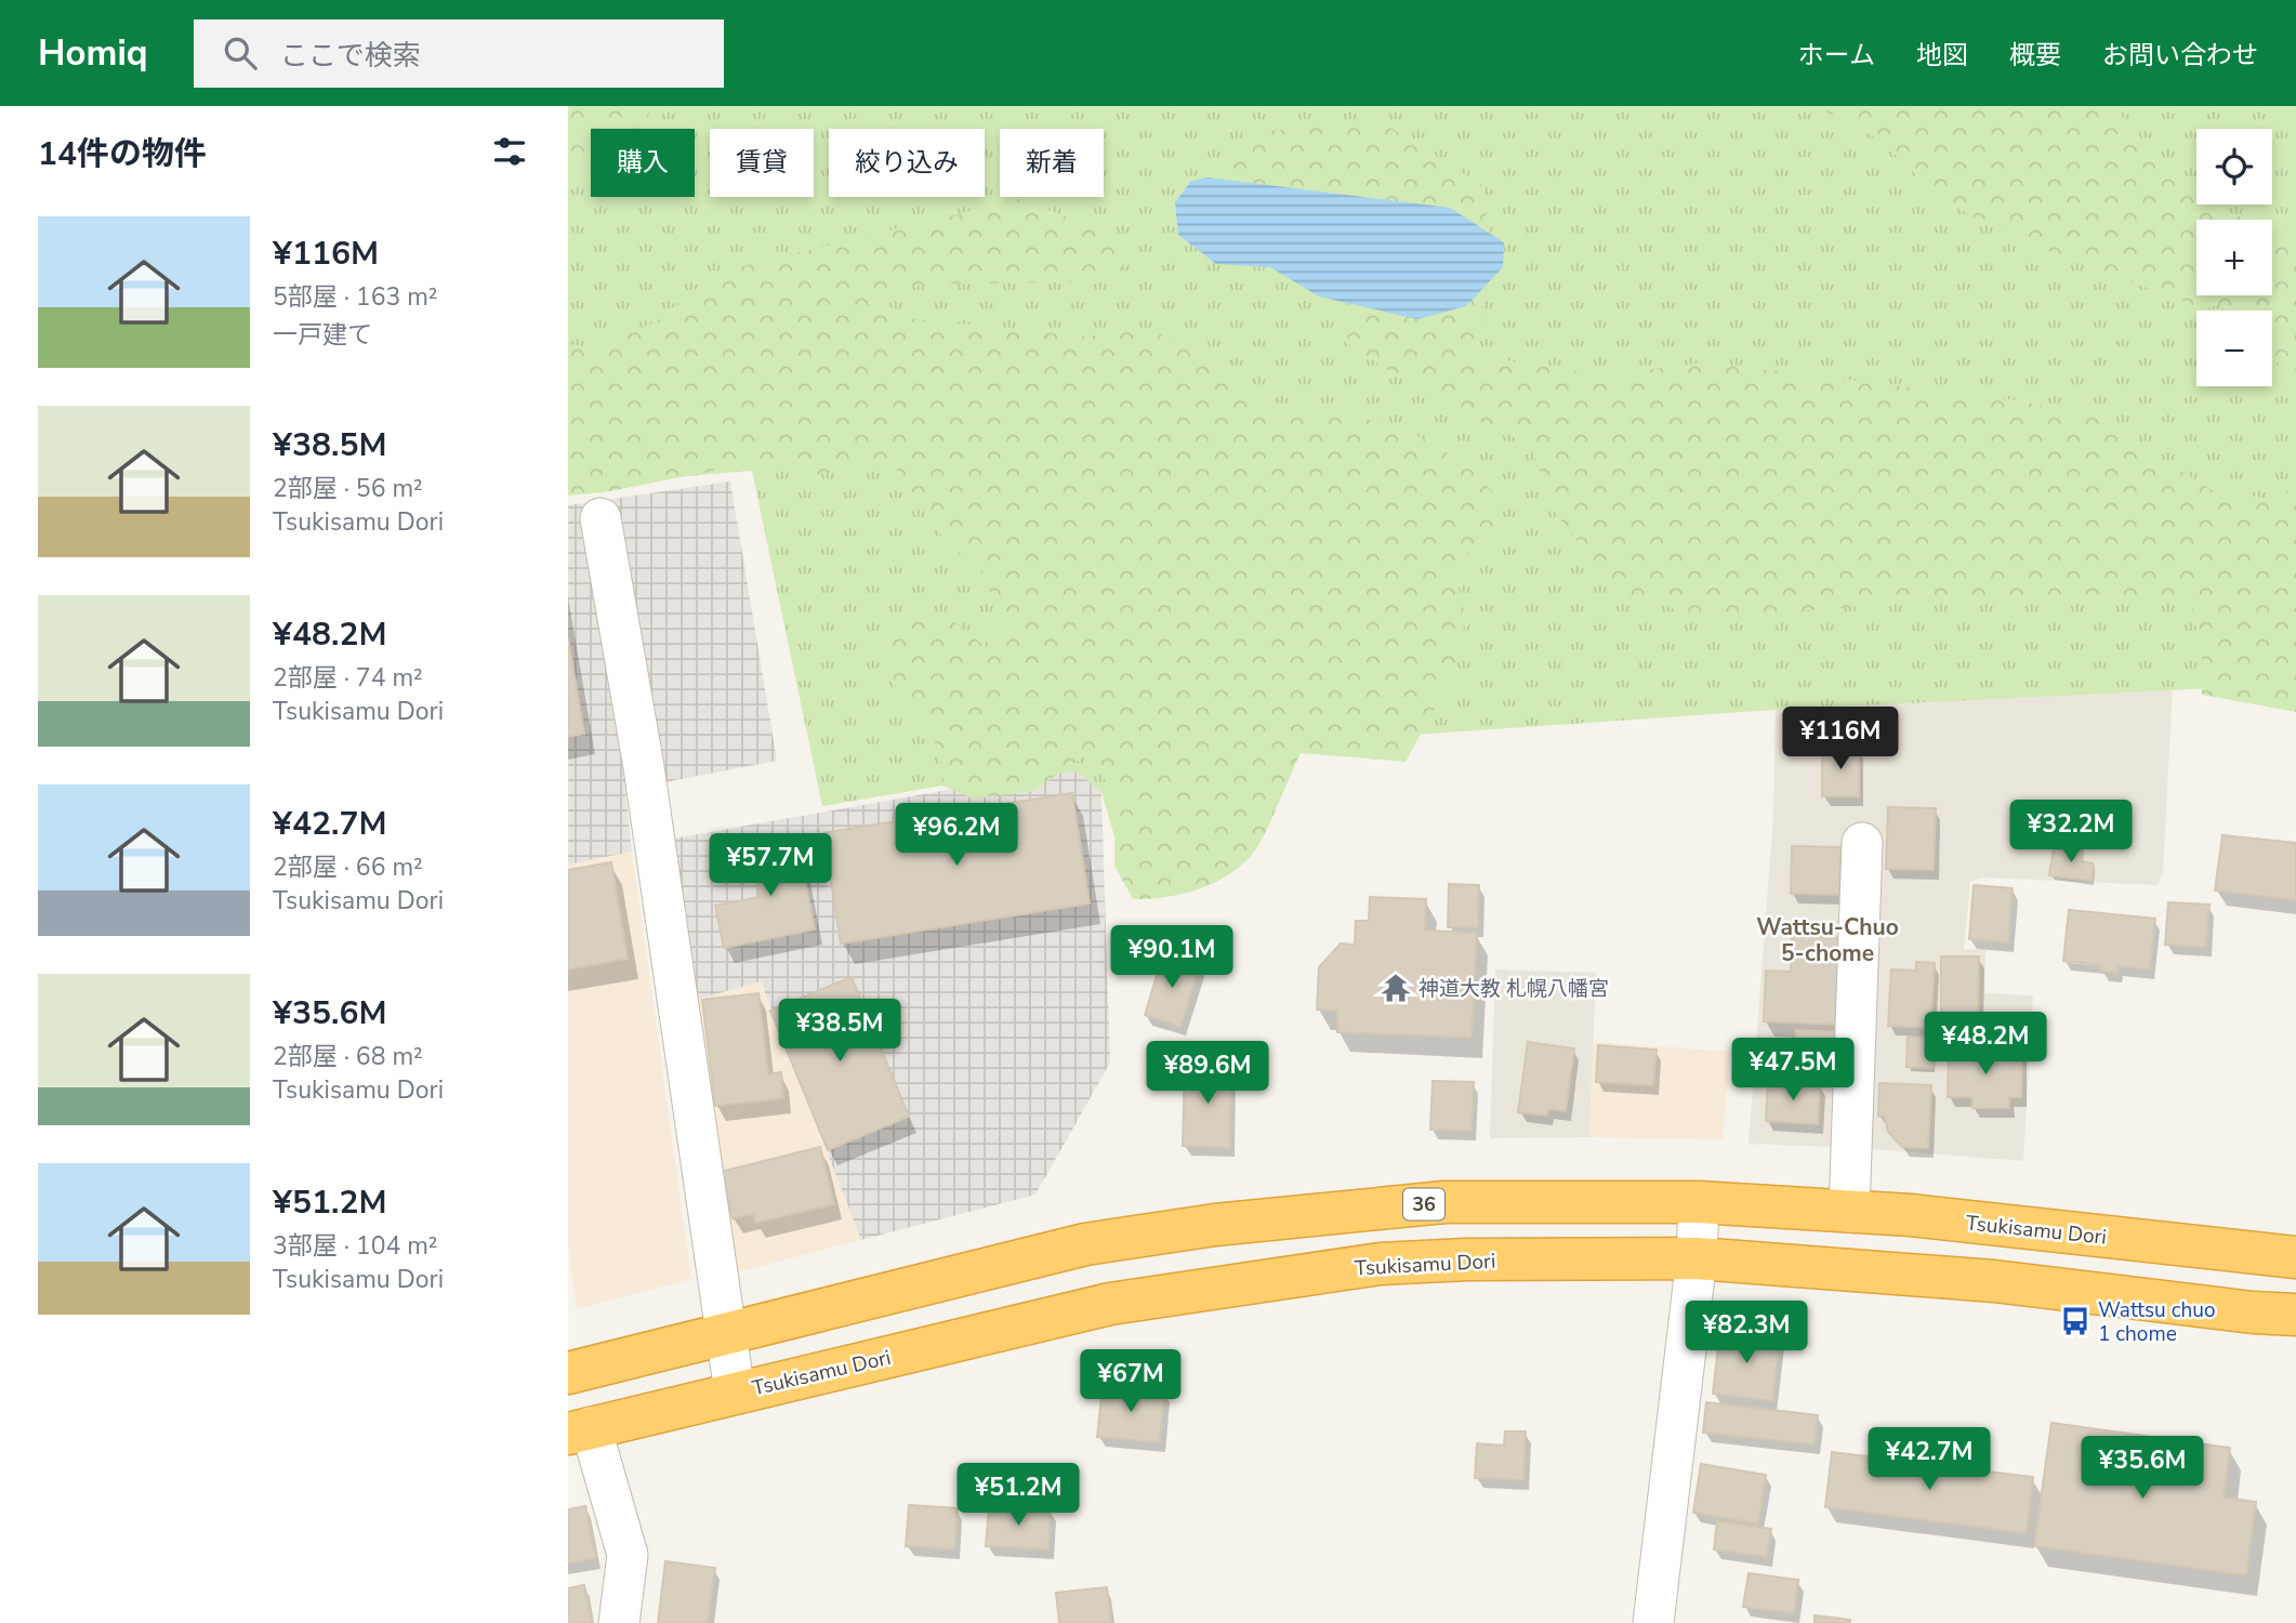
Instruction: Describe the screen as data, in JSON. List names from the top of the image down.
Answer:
{
  "streets": {
    "highway": ["36", "Tsukisamu Dori"]
  },
  "districts": ["Wattsu-Chuo 5-chome"],
  "places": {
    "temple": ["神道大教 札幌八幡宮"],
    "bus stop": ["Wattsu chuo 1 chome"]
  },
  "page": {
    "header": "Homiq",
    "search": "ここで検索",
    "nav": [
      "ホーム",
      "地図",
      "概要",
      "お問い合わせ"
    ],
    "heading": "14件の物件",
    "map_buttons": ["+", "−"],
    "chip": [
      "購入",
      "賃貸",
      "絞り込み",
      "新着"
    ],
    "list": [
      {
        "name": "¥116M",
        "note": "5部屋 · 163 m² · 一戸建て"
      },
      {
        "name": "¥38.5M",
        "note": "2部屋 · 56 m² · Tsukisamu Dori"
      },
      {
        "name": "¥48.2M",
        "note": "2部屋 · 74 m² · Tsukisamu Dori"
      },
      {
        "name": "¥42.7M",
        "note": "2部屋 · 66 m² · Tsukisamu Dori"
      },
      {
        "name": "¥35.6M",
        "note": "2部屋 · 68 m² · Tsukisamu Dori"
      },
      {
        "name": "¥51.2M",
        "note": "3部屋 · 104 m² · Tsukisamu Dori"
      }
    ],
    "price": [
      "¥116M",
      "¥32.2M",
      "¥96.2M",
      "¥57.7M",
      "¥90.1M",
      "¥38.5M",
      "¥48.2M",
      "¥47.5M",
      "¥89.6M",
      "¥82.3M",
      "¥67M",
      "¥42.7M",
      "¥35.6M",
      "¥51.2M"
    ]
  }
}
